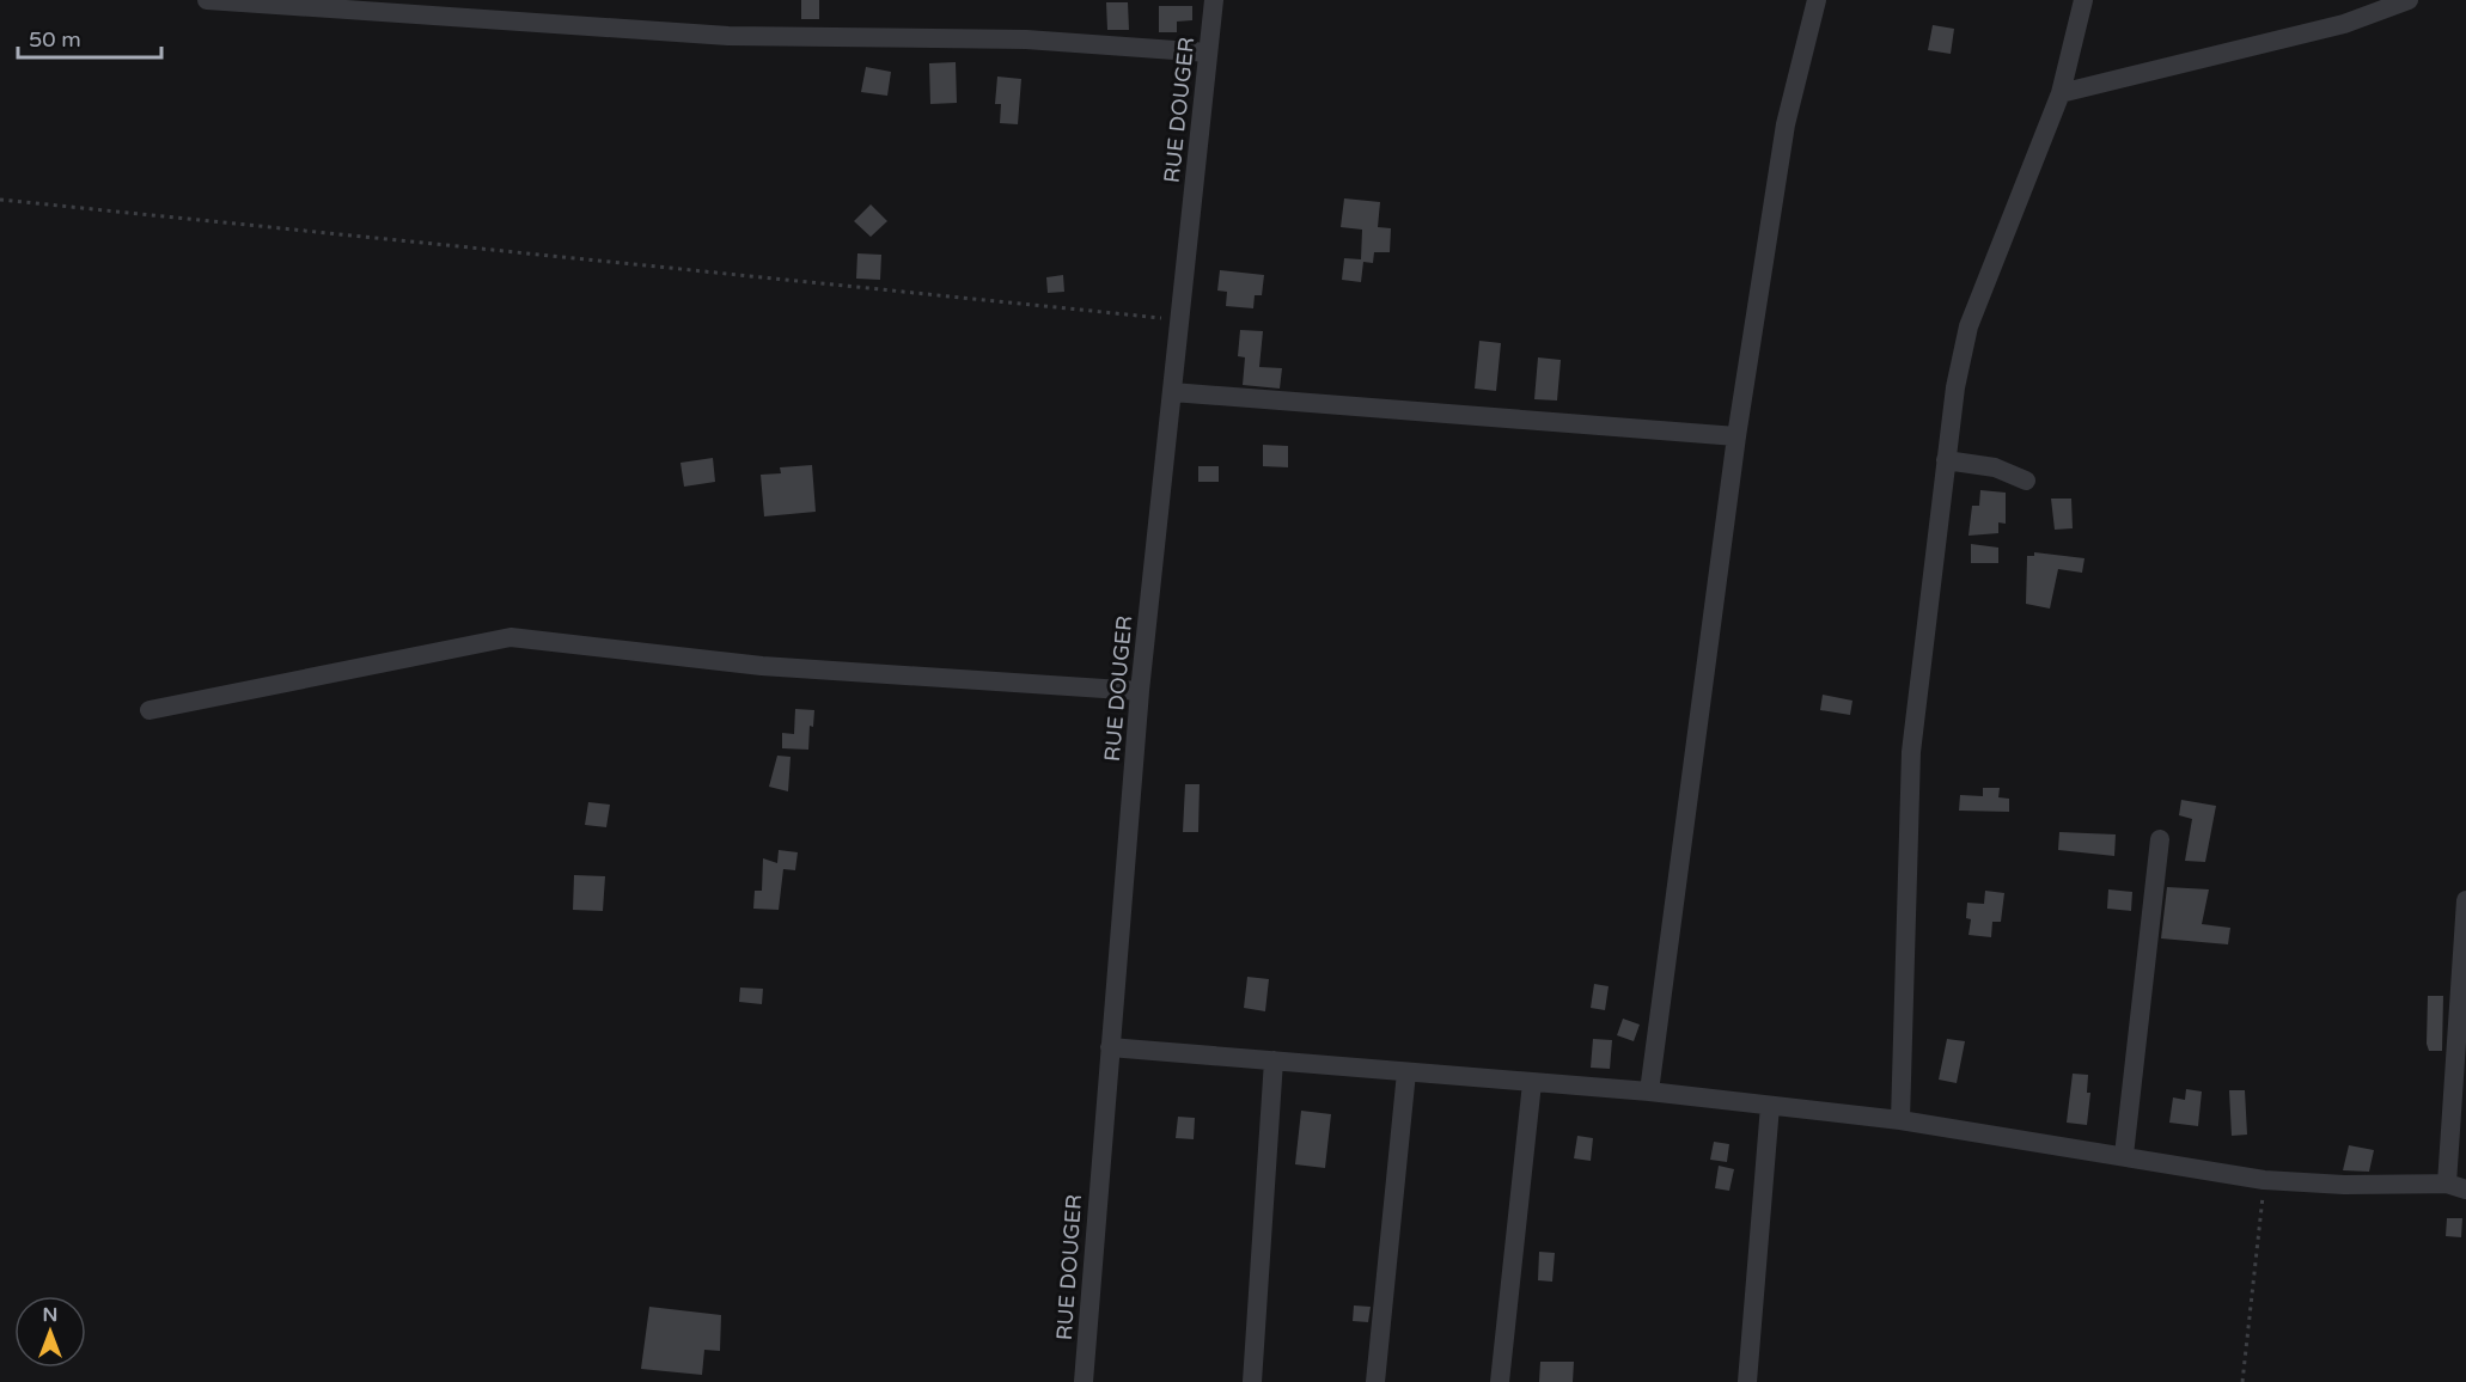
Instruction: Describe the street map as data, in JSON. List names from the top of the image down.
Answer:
{
  "streets": {
    "street": ["RUE DOUGER"]
  },
  "scale_bar": "50 m",
  "north": "top"
}
